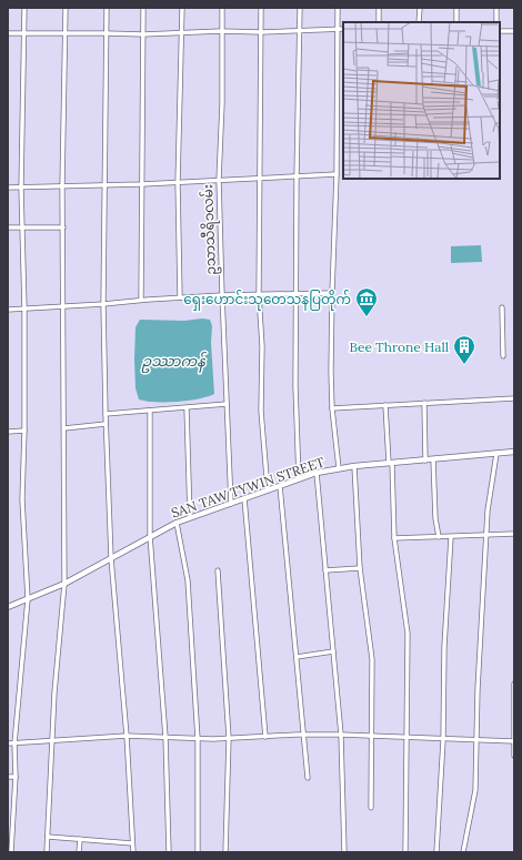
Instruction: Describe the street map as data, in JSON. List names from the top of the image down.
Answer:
{
  "streets": {
    "street": ["ဥသာသီရိ၁လမ်း", "SAN TAW TYWIN STREET"]
  },
  "crossings": [
    ["ဥသာသီရိ၁လမ်း", "SAN TAW TYWIN STREET"]
  ],
  "water": ["ဥဿာကန်"],
  "places": {
    "museum": ["ရှေးဟောင်းသုတေသနပြတိုက်"],
    "building": ["Bee Throne Hall"]
  }
}
